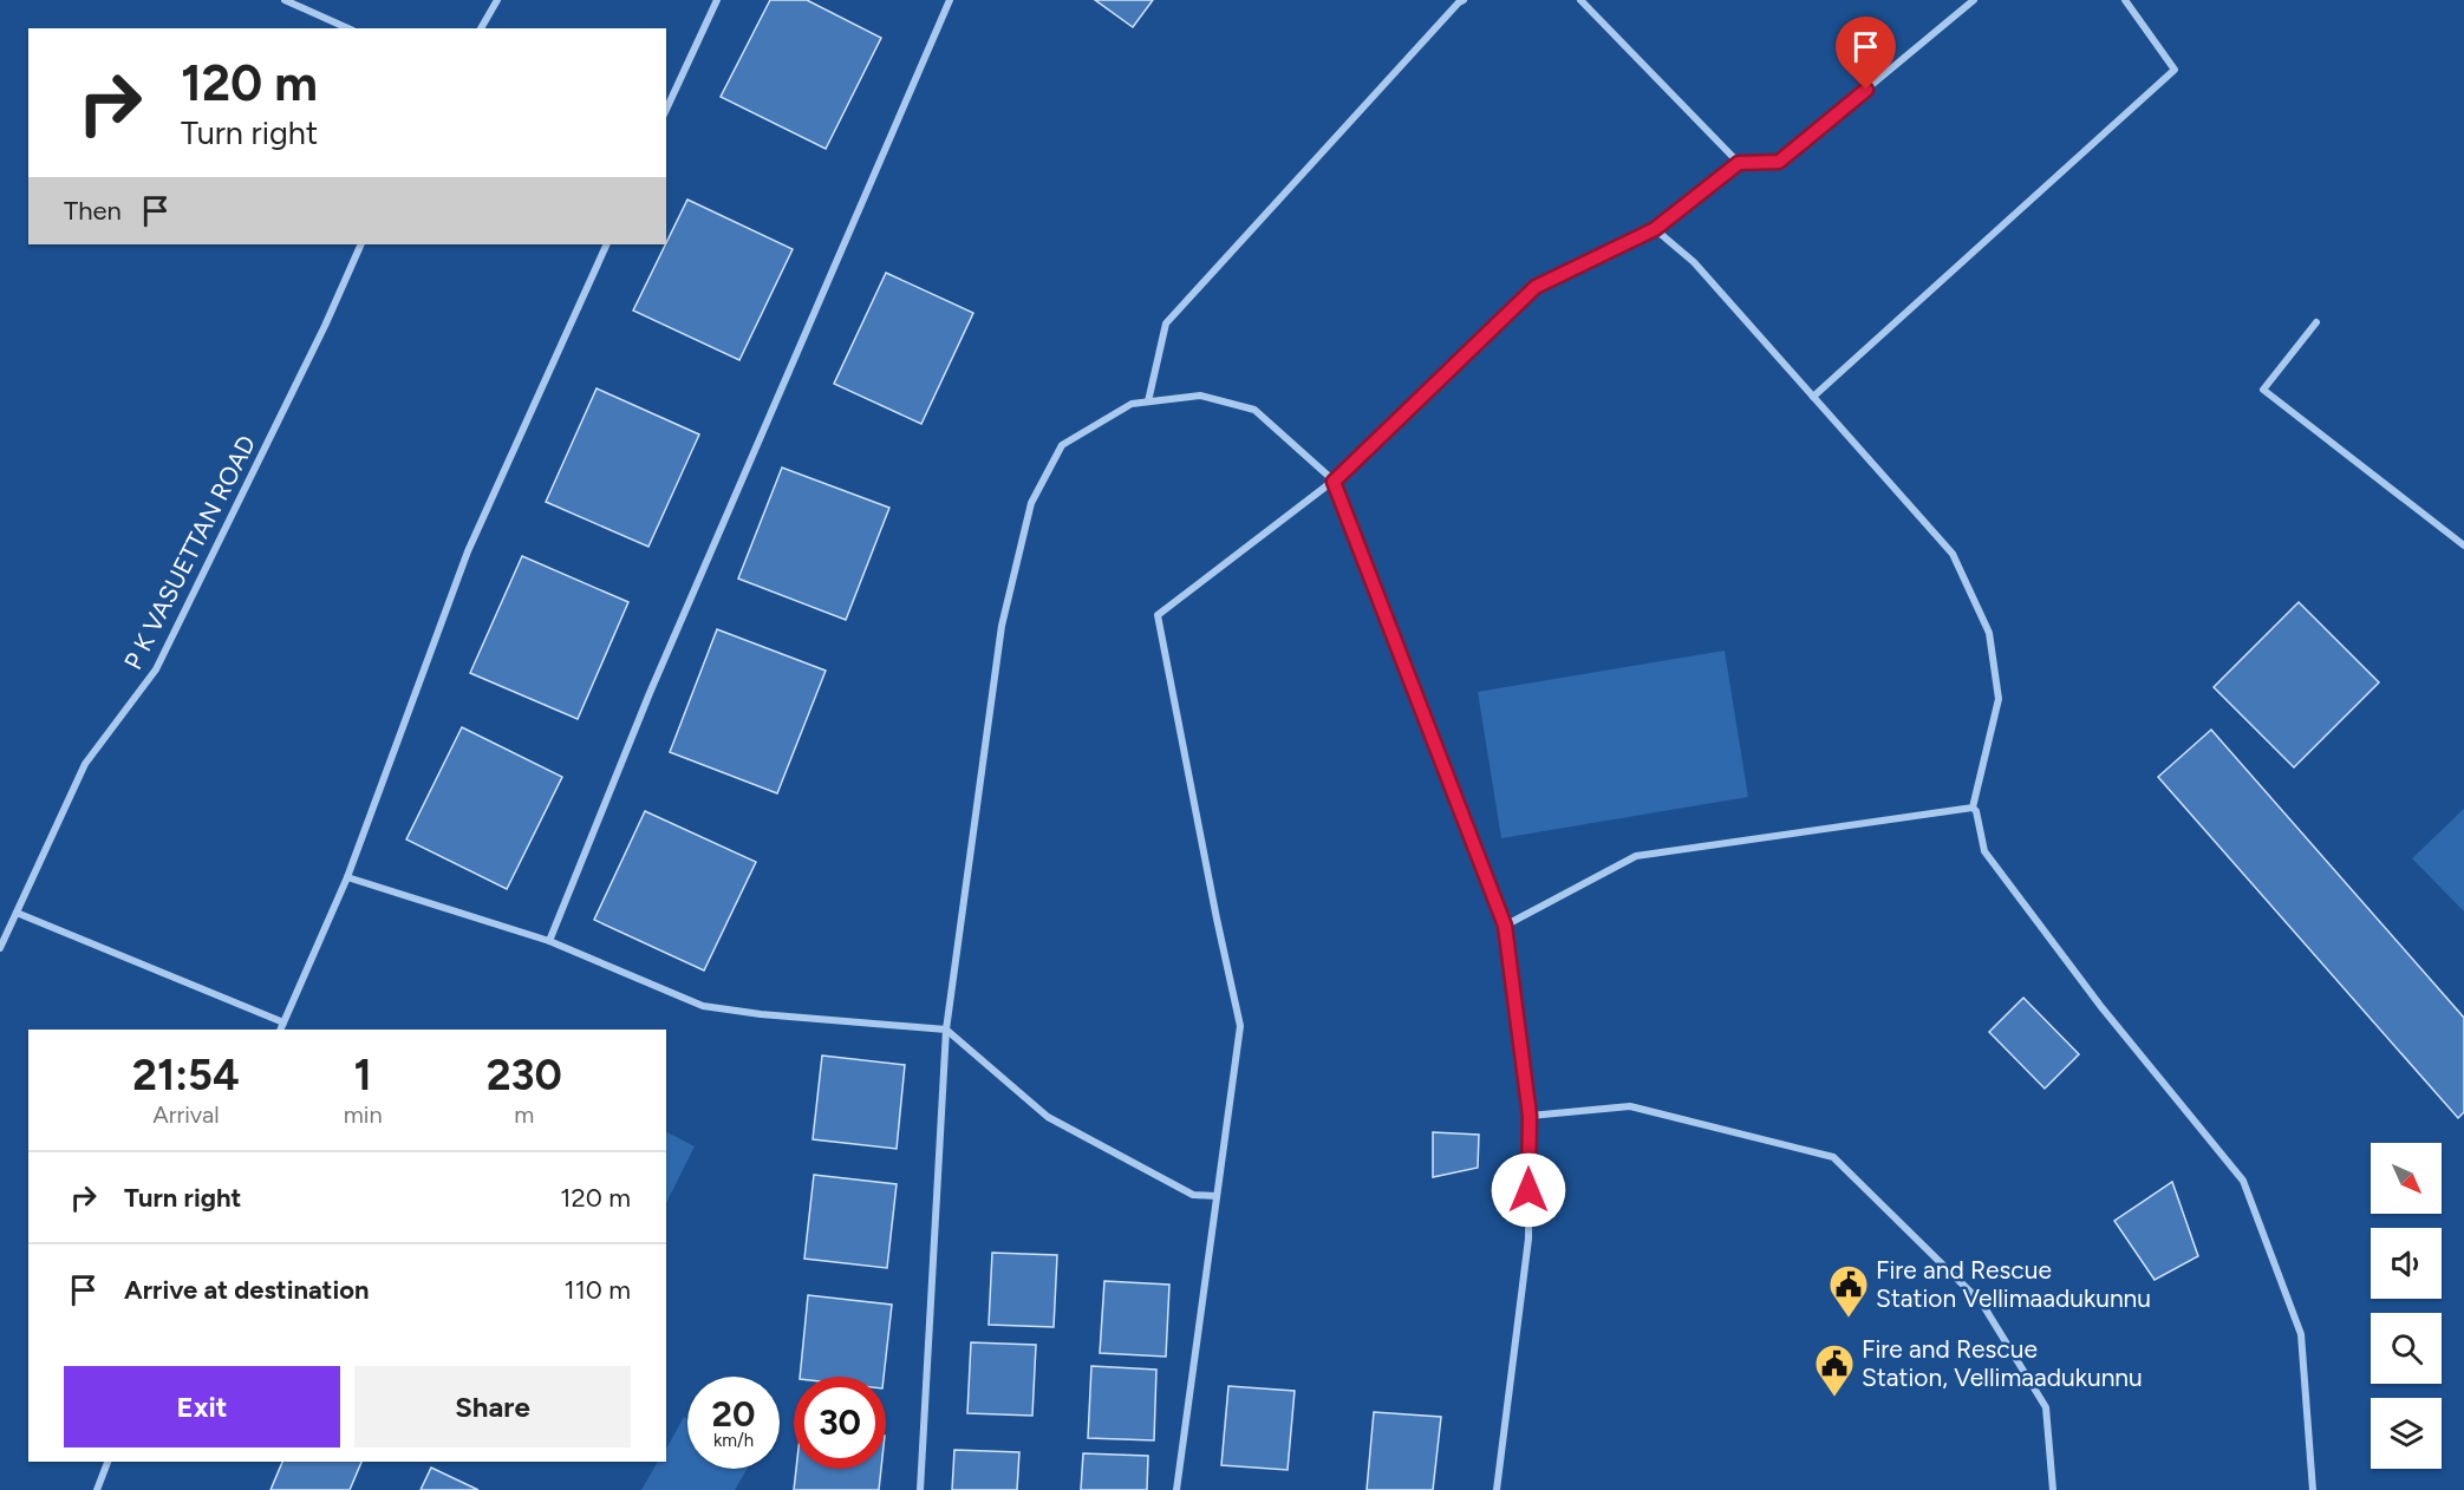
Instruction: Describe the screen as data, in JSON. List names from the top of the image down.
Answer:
{
  "streets": {
    "street": ["P K VASUETTAN ROAD"]
  },
  "places": {
    "public building": ["Fire and Rescue Station Vellimaadukunnu", "Fire and Rescue Station, Vellimaadukunnu"]
  },
  "north": "bottom right",
  "page": {
    "turn": ["120 m", "Turn right"],
    "then": "Then",
    "eta": [
      "21:54",
      "Arrival",
      "1",
      "min",
      "230",
      "m"
    ],
    "list": [
      {
        "name": "Turn right",
        "value": "120 m"
      },
      {
        "name": "Arrive at destination",
        "value": "110 m"
      }
    ],
    "buttons": ["Exit", "Share"],
    "speed": "20 km/h",
    "limit": "30"
  }
}
